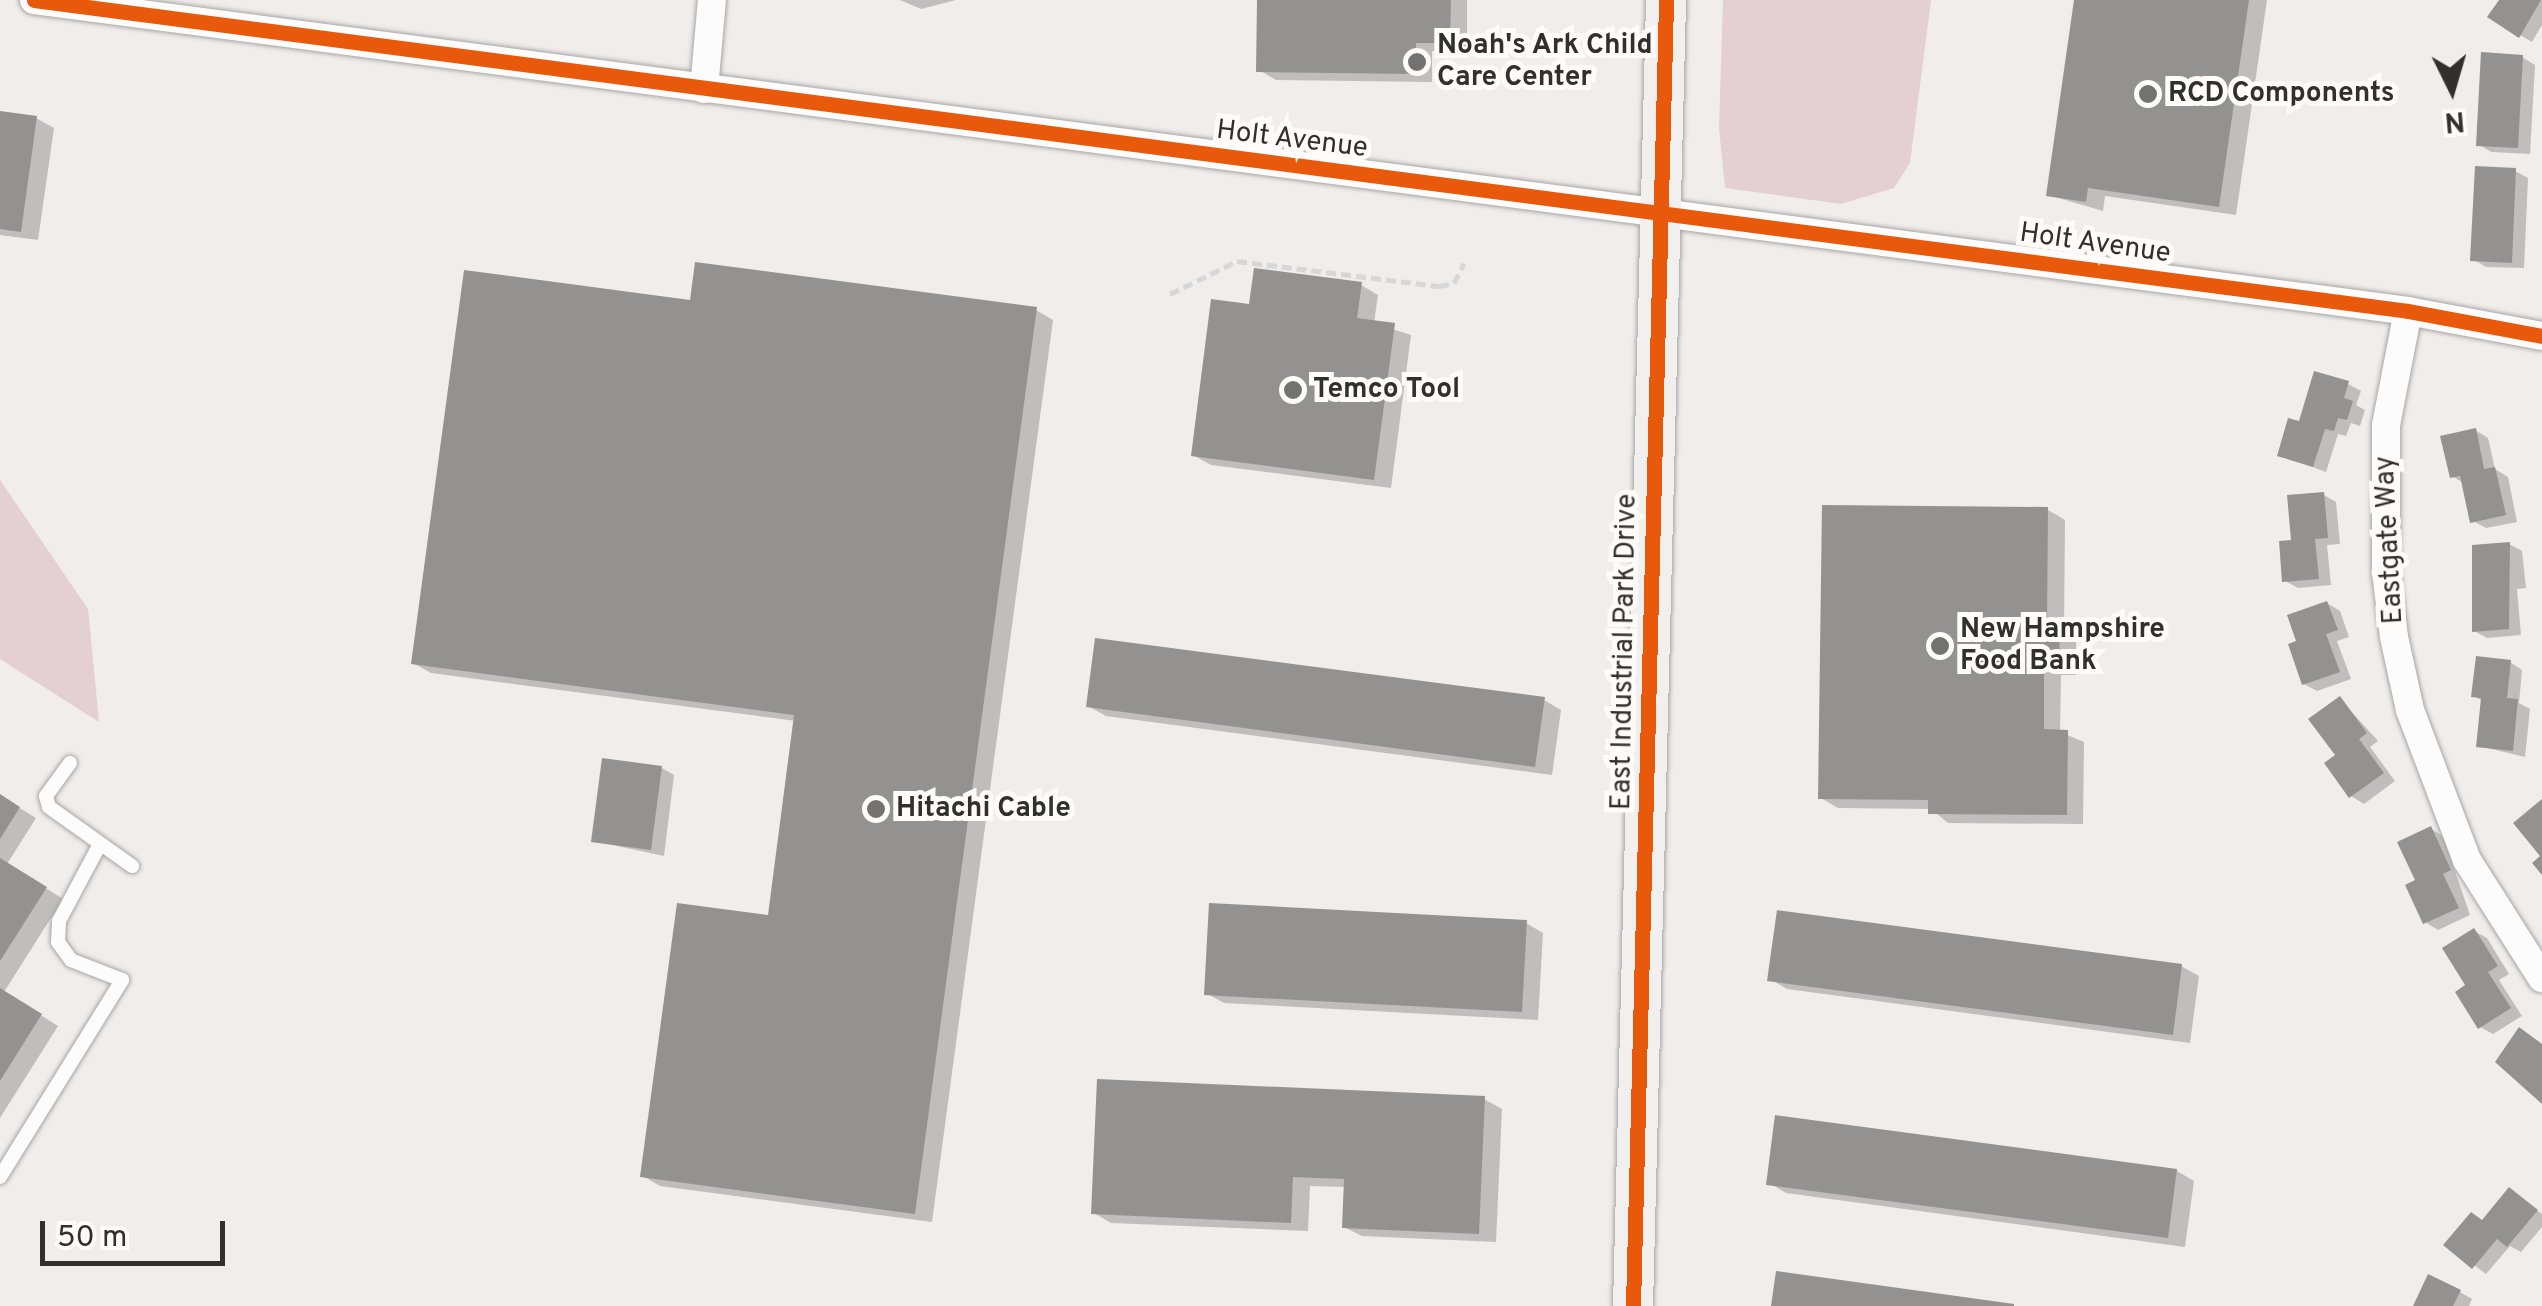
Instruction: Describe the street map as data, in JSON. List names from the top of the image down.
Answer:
{
  "streets": {
    "street": ["Holt Avenue", "Eastgate Way", "East Industrial Park Drive"]
  },
  "crossings": [
    ["Holt Avenue", "Eastgate Way"],
    ["Holt Avenue", "East Industrial Park Drive"]
  ],
  "places": [
    "Noah's Ark Child Care Center",
    "RCD Components",
    "Temco Tool",
    "New Hampshire Food Bank",
    "Hitachi Cable"
  ],
  "scale_bar": "50 m",
  "north": "bottom"
}
